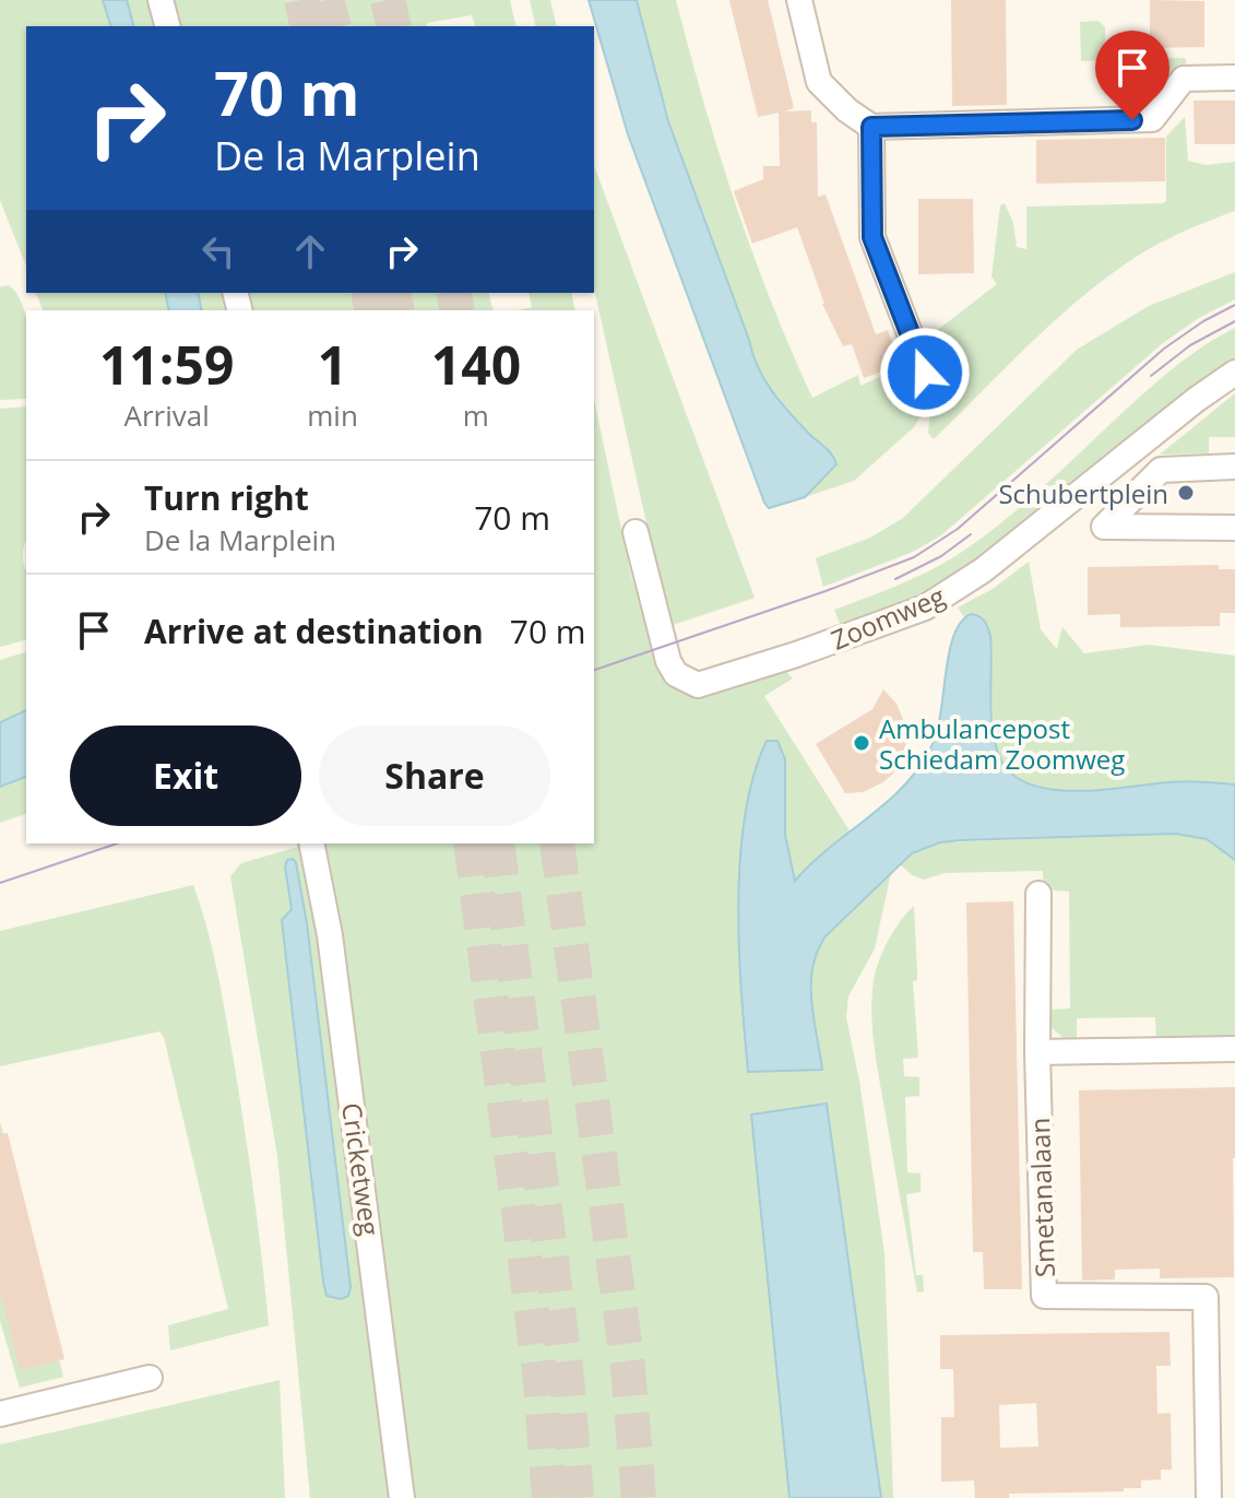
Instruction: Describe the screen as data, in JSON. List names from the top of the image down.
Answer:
{
  "streets": {
    "street": ["Zoomweg", "Cricketweg", "Smetanalaan"]
  },
  "places": ["Schubertplein", "Ambulancepost Schiedam Zoomweg"],
  "page": {
    "turn": ["70 m", "De la Marplein"],
    "eta": [
      "11:59",
      "Arrival",
      "1",
      "min",
      "140",
      "m"
    ],
    "list": [
      {
        "name": "Turn right",
        "note": "De la Marplein",
        "value": "70 m"
      },
      {
        "name": "Arrive at destination",
        "value": "70 m"
      }
    ],
    "buttons": ["Exit", "Share"]
  }
}
